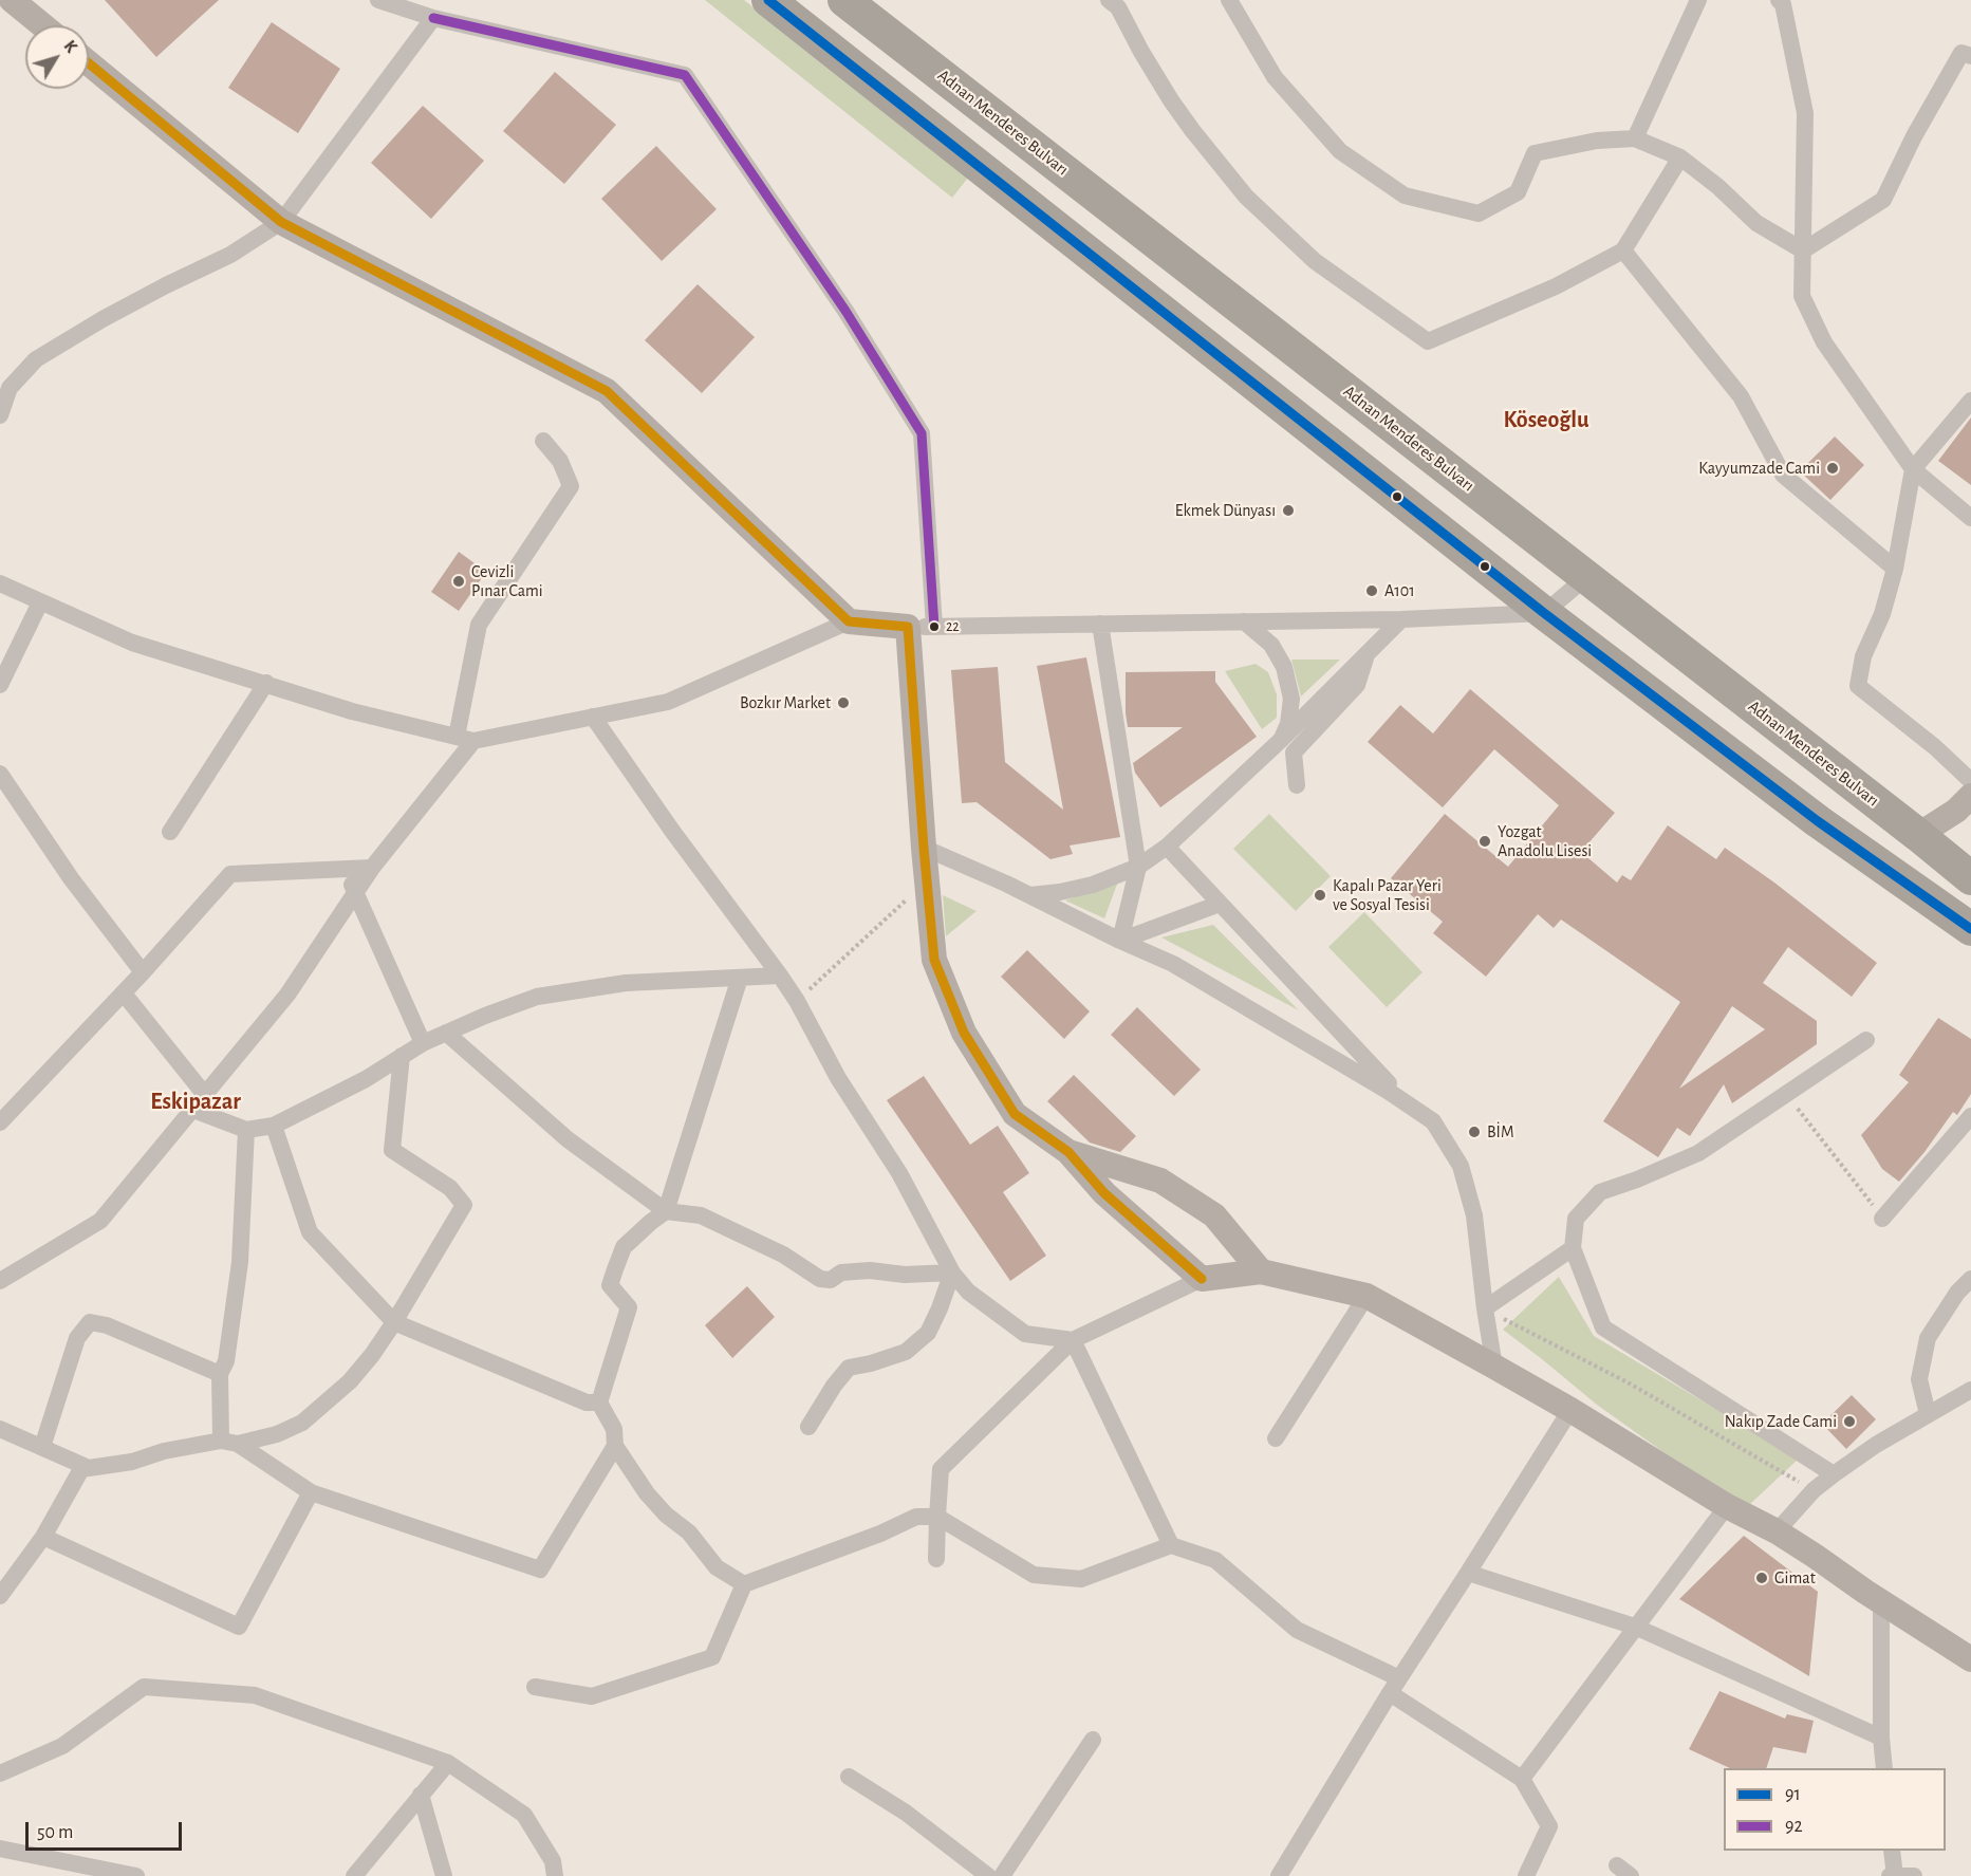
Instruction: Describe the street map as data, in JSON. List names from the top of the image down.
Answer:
{
  "streets": {
    "highway": ["Adnan Menderes Bulvarı"]
  },
  "districts": ["Köseoğlu", "Eskipazar"],
  "places": [
    "Kayyumzade Cami",
    "Ekmek Dünyası",
    "Cevizli Pınar Cami",
    "A101",
    "22",
    "Bozkır Market",
    "Yozgat Anadolu Lisesi",
    "Kapalı Pazar Yeri ve Sosyal Tesisi",
    "BİM",
    "Nakıp Zade Cami",
    "Gimat"
  ],
  "lines": ["transit line 91", "transit line 92"],
  "legend": ["91", "92"],
  "scale_bar": "50 m",
  "north": "top right"
}
